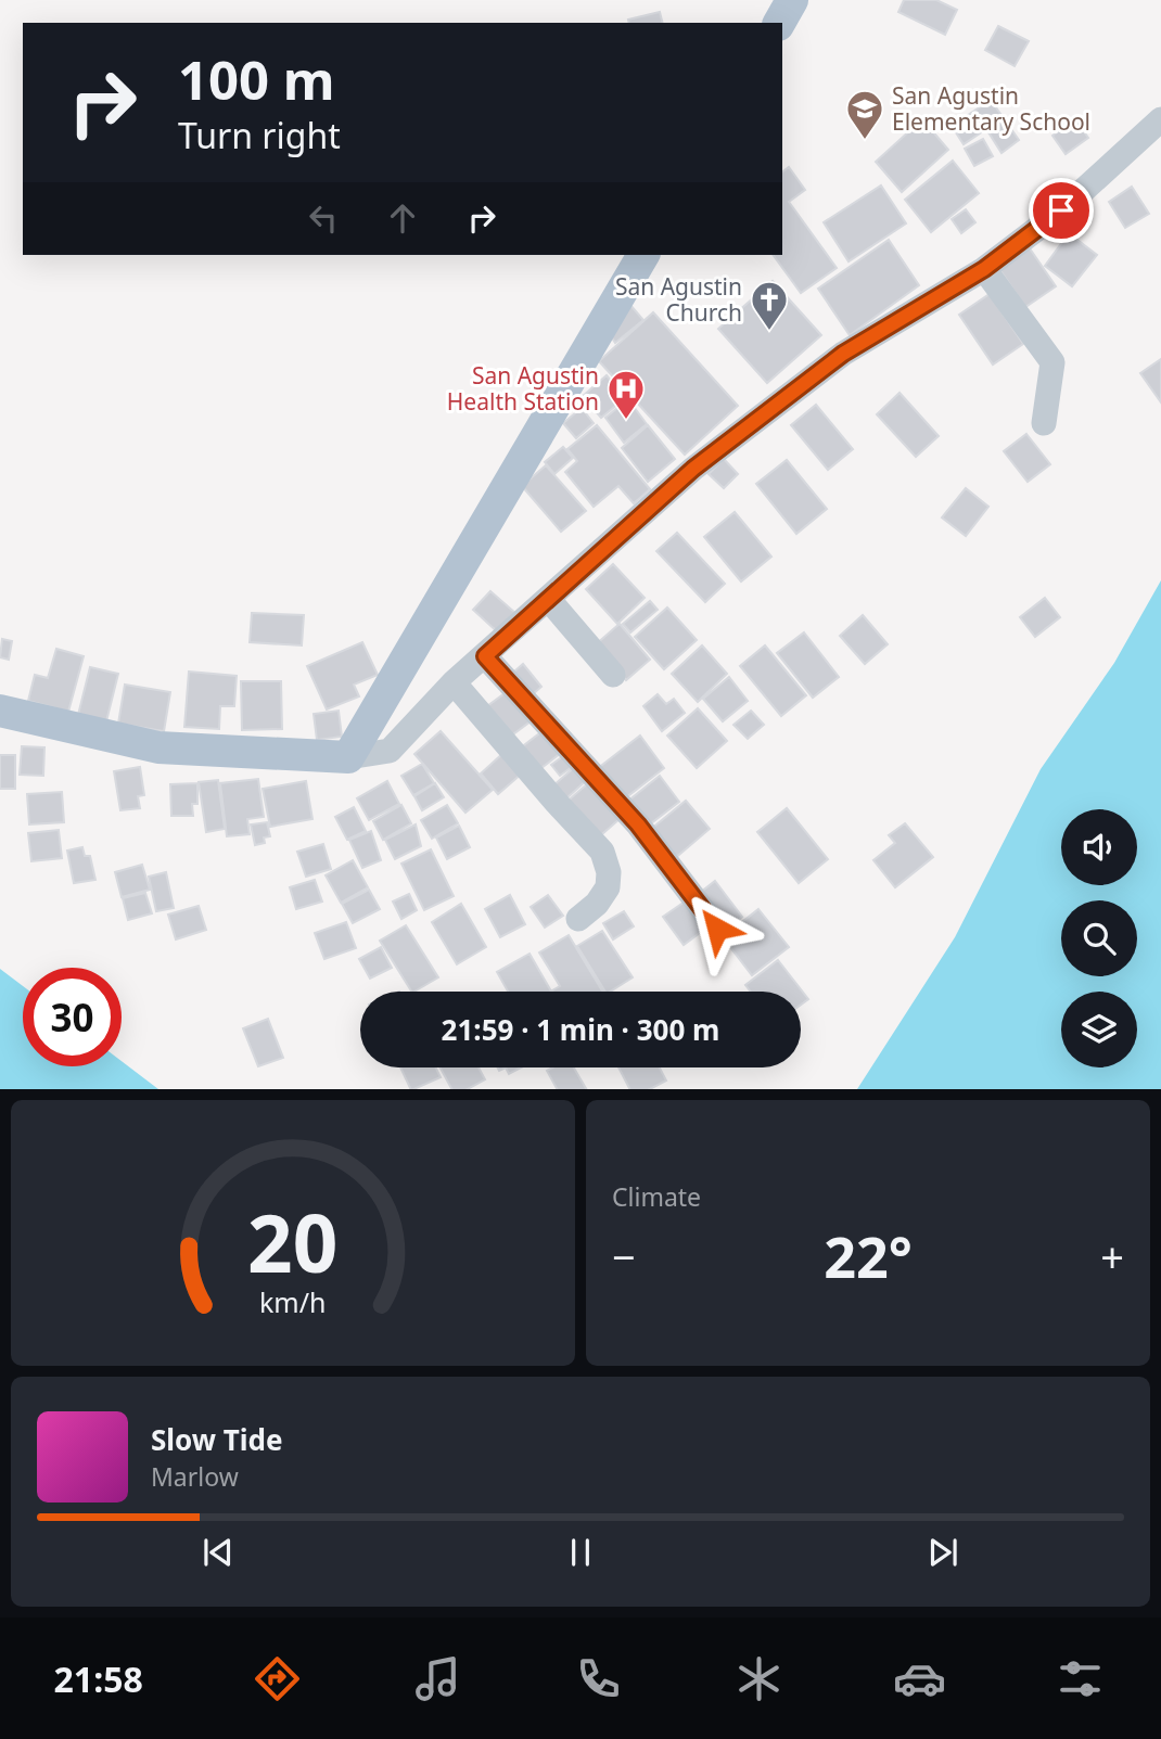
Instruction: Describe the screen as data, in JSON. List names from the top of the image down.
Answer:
{
  "places": {
    "school or university": ["San Agustin Elementary School"],
    "church": ["San Agustin Church"],
    "hospital": ["San Agustin Health Station"]
  },
  "page": {
    "turn": ["100 m", "Turn right"],
    "limit": "30",
    "trip": "21:59 · 1 min · 300 m",
    "tile": "Climate",
    "heat": ["−", "22°", "+"],
    "song": ["Slow Tide", "Marlow"],
    "tabs": "21:58",
    "gauge": ["20", "km/h"]
  }
}
